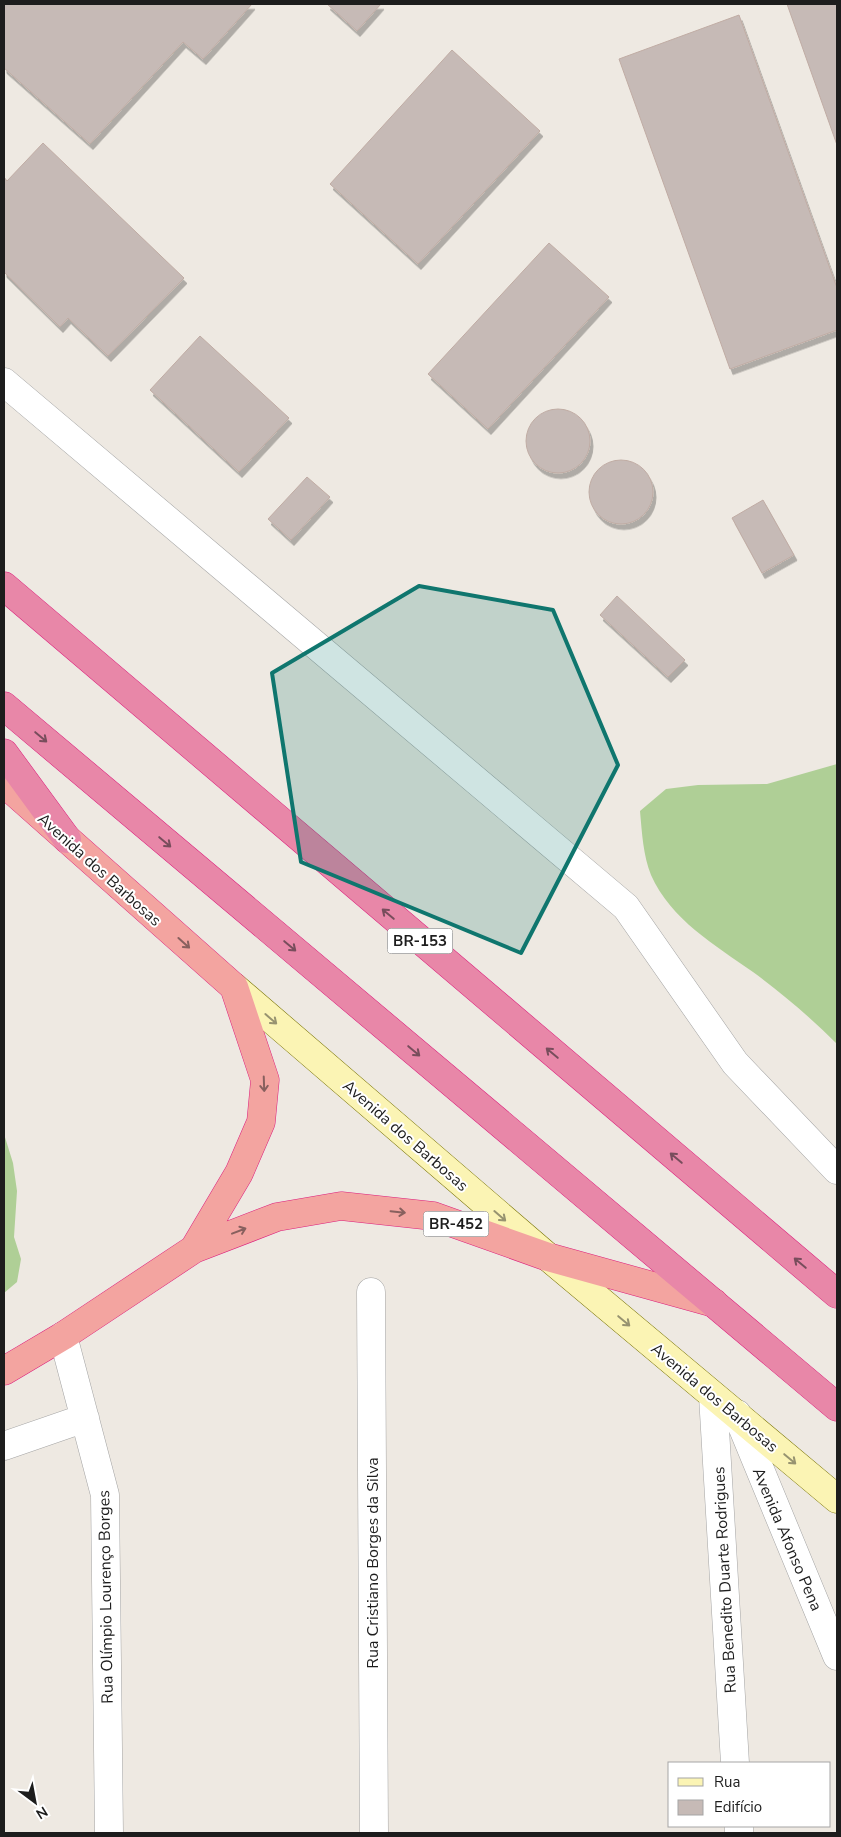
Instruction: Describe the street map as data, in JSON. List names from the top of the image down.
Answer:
{
  "streets": {
    "highway": ["Avenida dos Barbosas", "BR-153", "BR-452"],
    "street": [
      "Avenida Afonso Pena",
      "Rua Cristiano Borges da Silva",
      "Rua Benedito Duarte Rodrigues",
      "Rua Olímpio Lourenço Borges"
    ]
  },
  "crossings": [
    ["Avenida dos Barbosas", "BR-452"],
    ["Avenida dos Barbosas", "Avenida Afonso Pena"],
    ["Avenida dos Barbosas", "Rua Benedito Duarte Rodrigues"],
    ["BR-452", "Rua Olímpio Lourenço Borges"]
  ],
  "legend": ["Rua", "Edifício"],
  "north": "bottom right"
}
